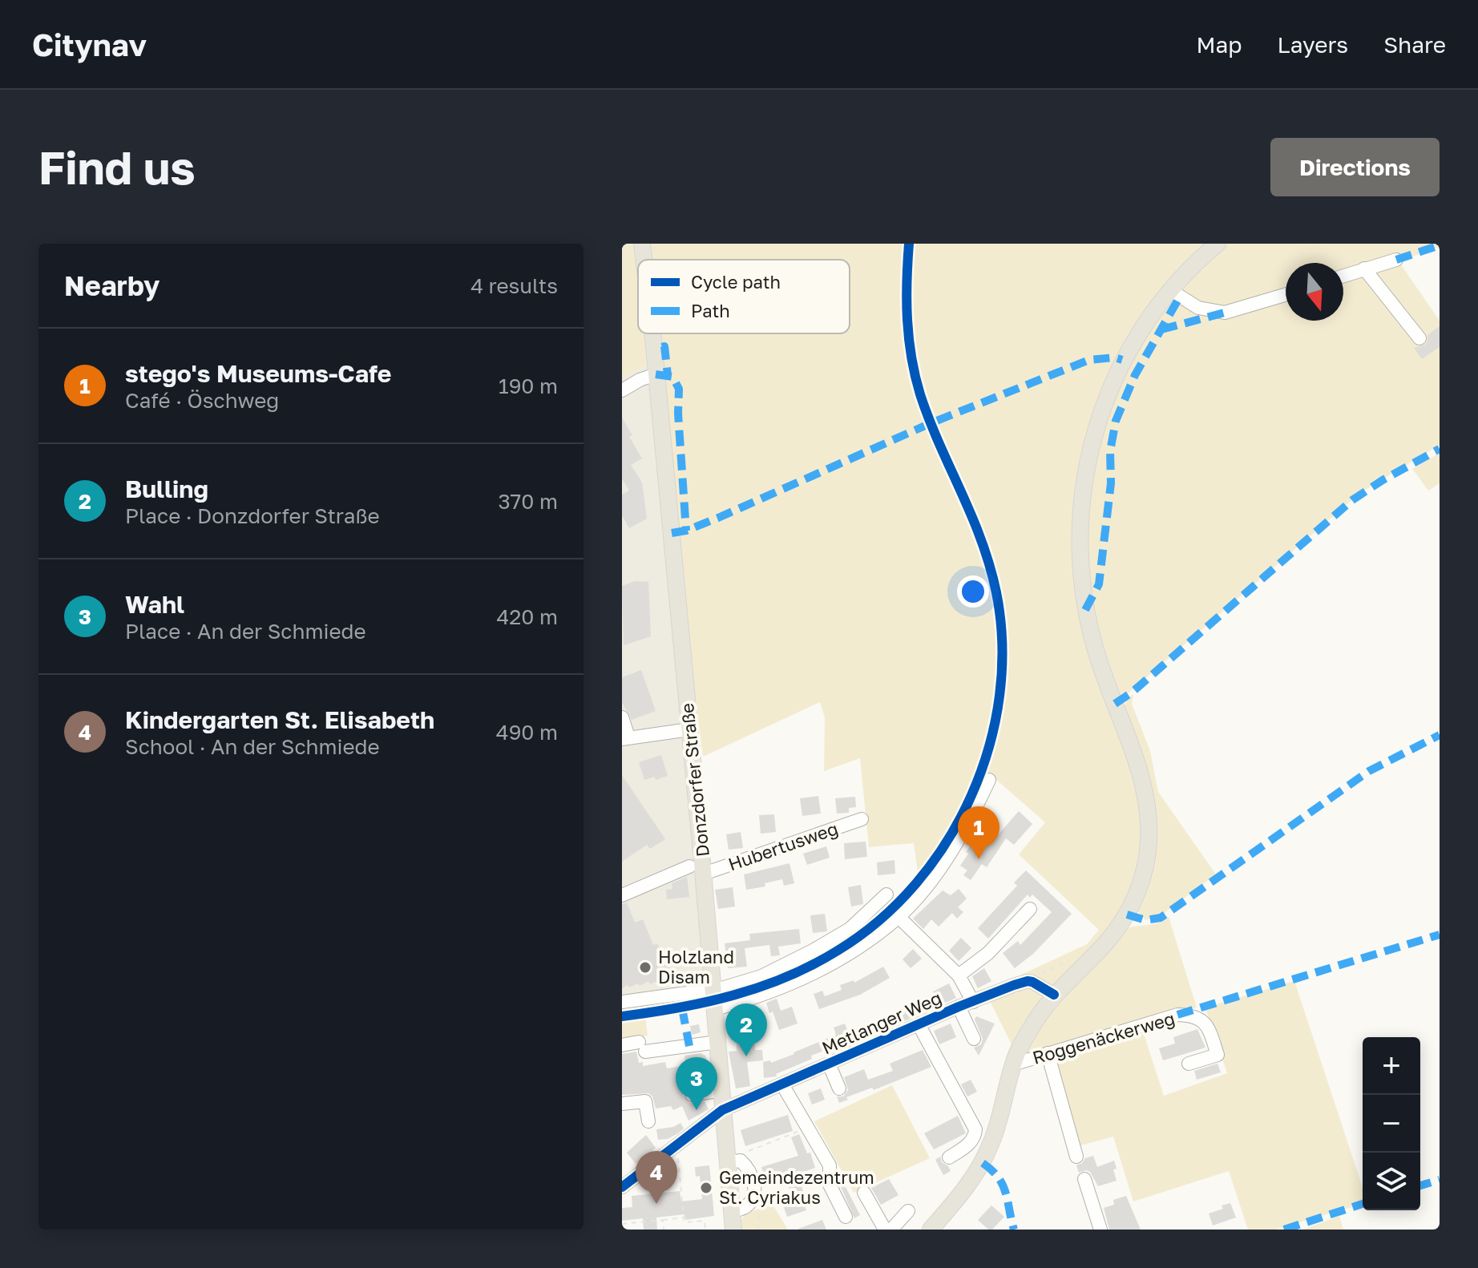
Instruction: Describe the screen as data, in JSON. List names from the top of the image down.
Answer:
{
  "streets": {
    "main road": ["Donzdorfer Straße"],
    "street": ["Hubertusweg", "Metlanger Weg", "Roggenäckerweg"]
  },
  "crossings": [
    ["Donzdorfer Straße", "Hubertusweg"],
    ["Donzdorfer Straße", "Metlanger Weg"]
  ],
  "places": ["Holzland Disam", "Gemeindezentrum St. Cyriakus"],
  "legend": ["Cycle path", "Path"],
  "north": "bottom",
  "page": {
    "header": "Citynav",
    "nav": ["Map", "Layers", "Share"],
    "buttons": "Directions",
    "title": "Find us",
    "heading": ["Nearby", "4 results"],
    "list": [
      {
        "mark": "1",
        "name": "stego's Museums-Cafe",
        "note": "Café · Öschweg",
        "value": "190 m"
      },
      {
        "mark": "2",
        "name": "Bulling",
        "note": "Place · Donzdorfer Straße",
        "value": "370 m"
      },
      {
        "mark": "3",
        "name": "Wahl",
        "note": "Place · An der Schmiede",
        "value": "420 m"
      },
      {
        "mark": "4",
        "name": "Kindergarten St. Elisabeth",
        "note": "School · An der Schmiede",
        "value": "490 m"
      }
    ],
    "pins": [
      "1",
      "2",
      "3",
      "4"
    ],
    "map_buttons": ["+", "−"]
  }
}
